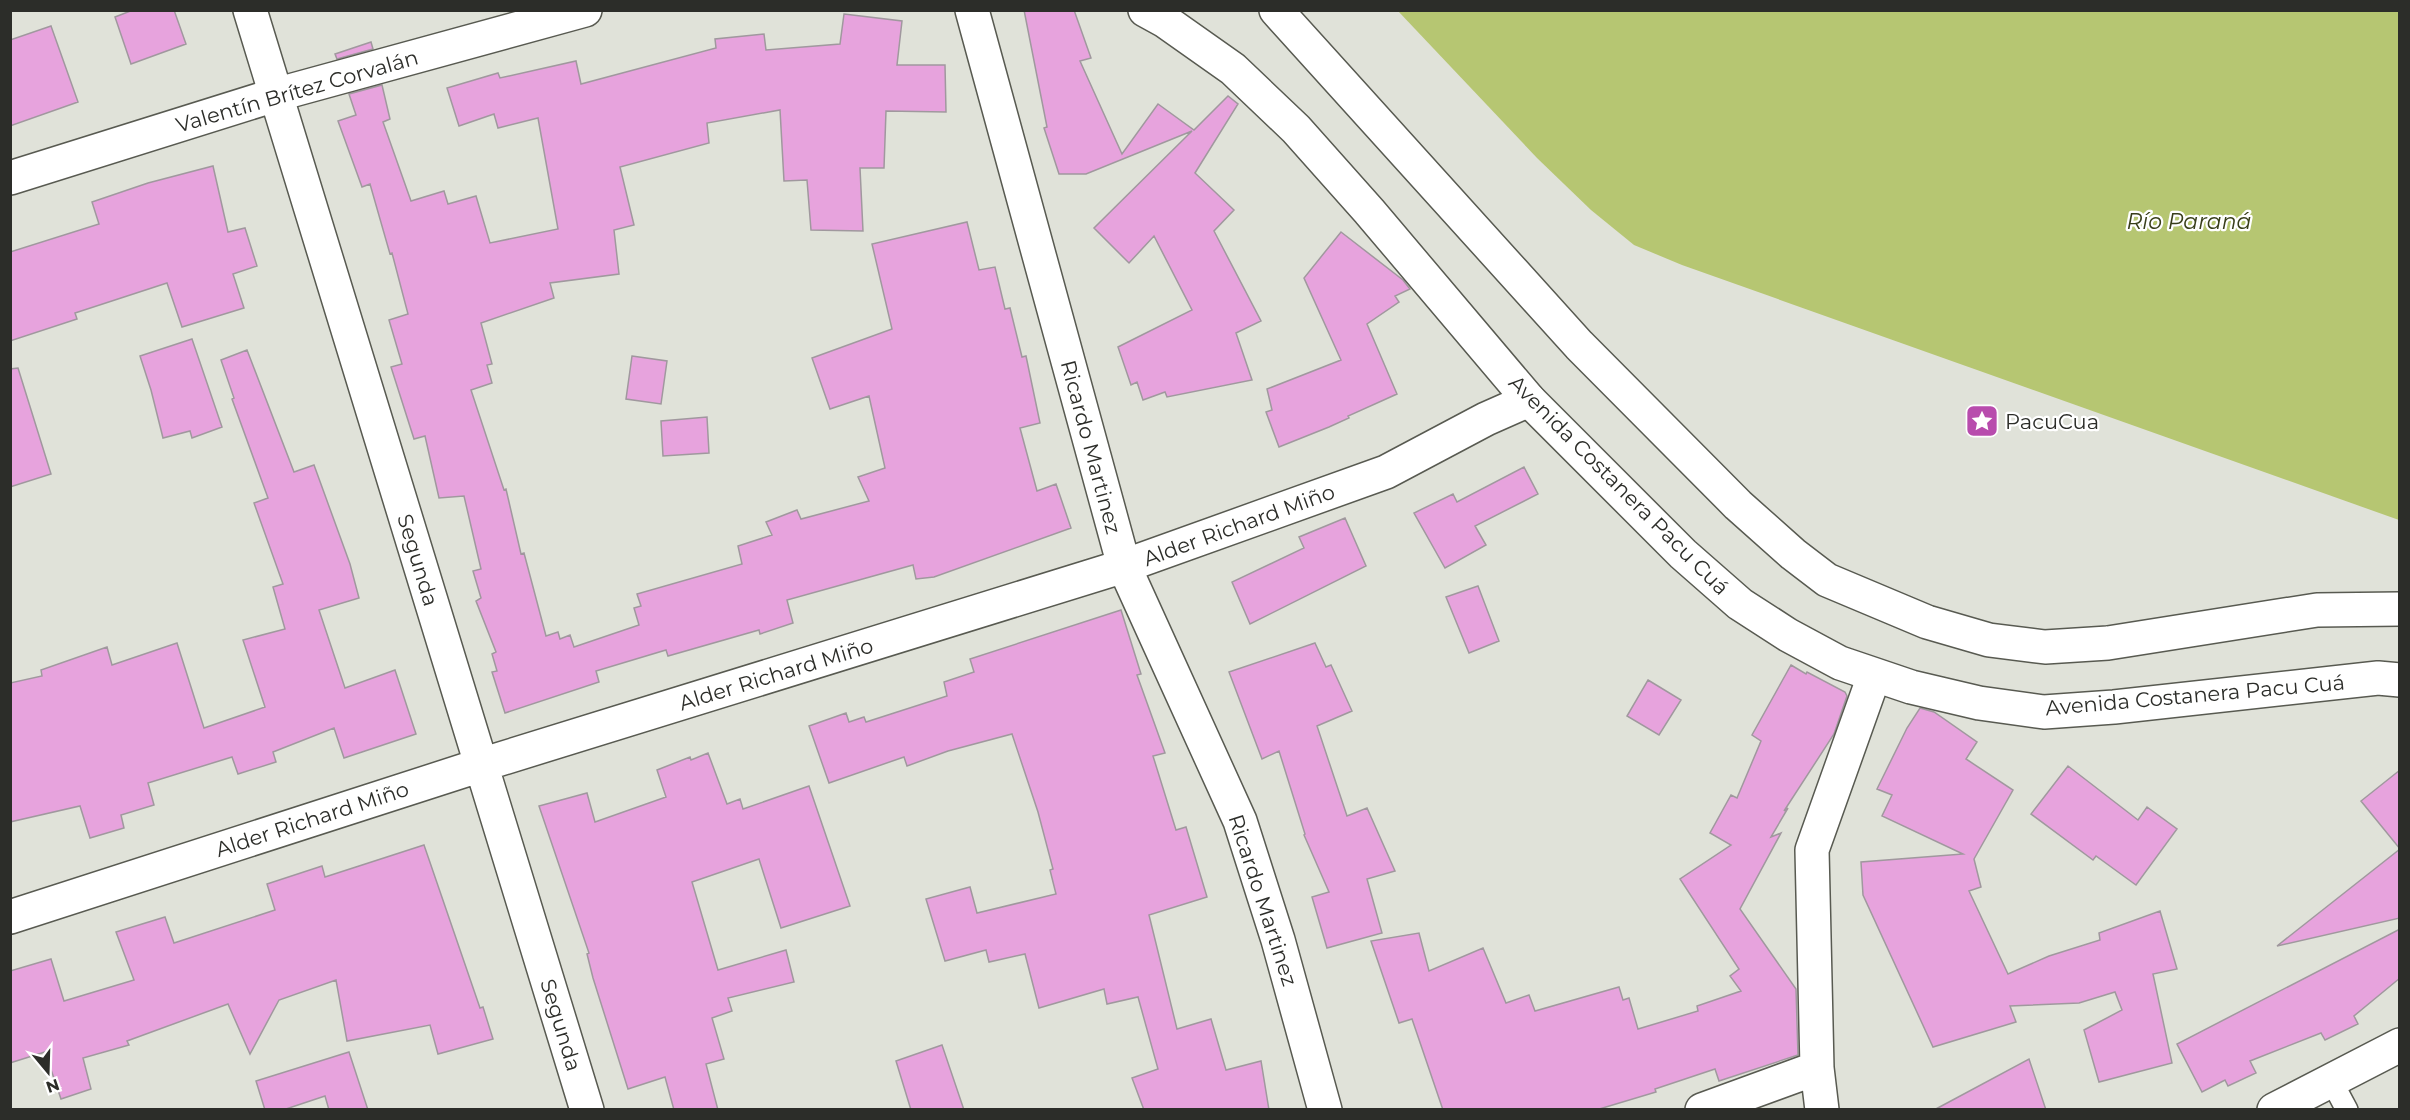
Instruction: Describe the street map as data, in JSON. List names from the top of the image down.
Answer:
{
  "streets": {
    "street": [
      "Valentín Brítez Corvalán",
      "Ricardo Martinez",
      "Avenida Costanera Pacu Cuá",
      "Alder Richard Miño",
      "Segunda"
    ]
  },
  "crossings": [
    ["Valentín Brítez Corvalán", "Segunda"],
    ["Ricardo Martinez", "Alder Richard Miño"],
    ["Avenida Costanera Pacu Cuá", "Alder Richard Miño"],
    ["Alder Richard Miño", "Segunda"]
  ],
  "water": ["Río Paraná"],
  "places": {
    "place": ["PacuCua"]
  },
  "north": "bottom"
}
